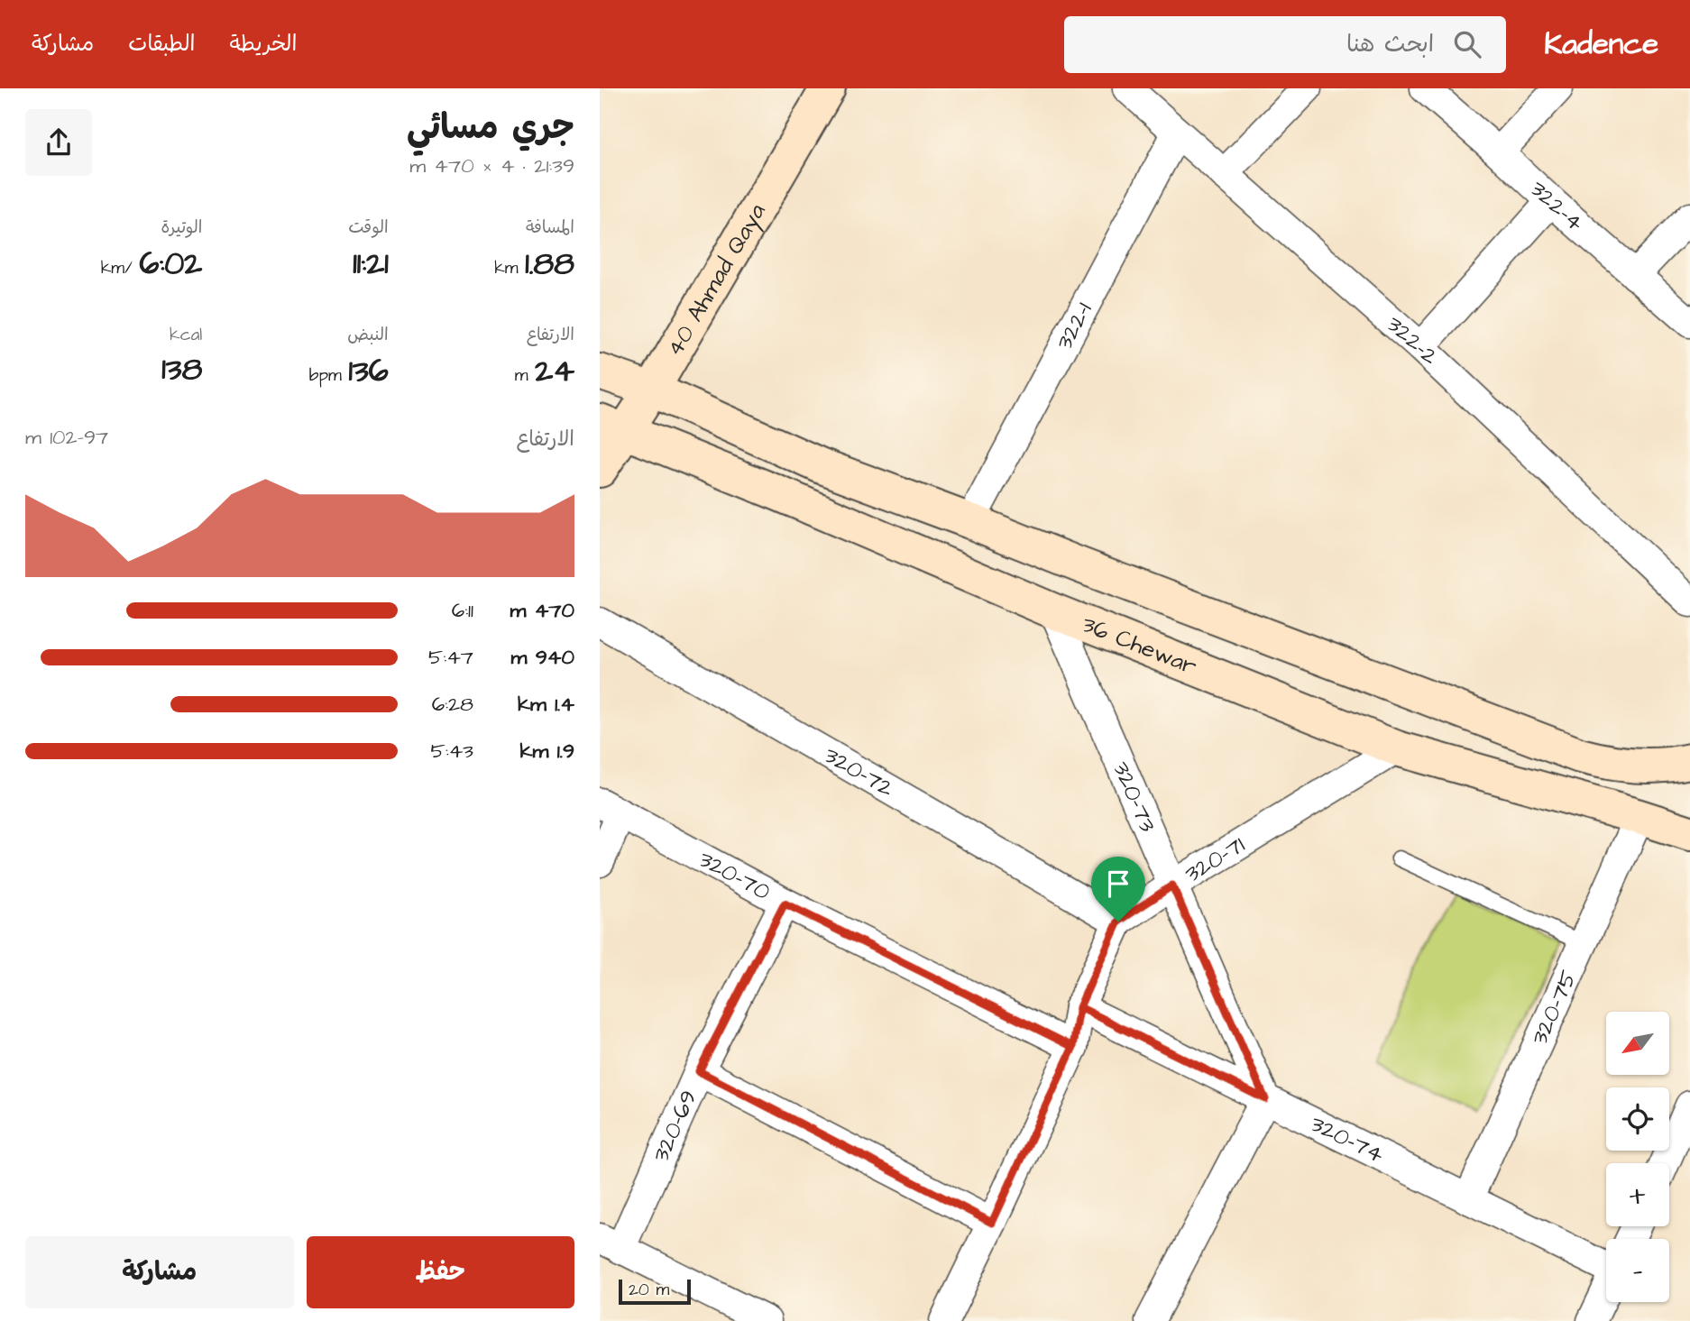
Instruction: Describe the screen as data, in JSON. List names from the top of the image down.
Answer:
{
  "streets": {
    "street": [
      "322-4",
      "40 Ahmad Qaya",
      "322-1",
      "322-2",
      "36 Chewar",
      "320-72",
      "320-73",
      "320-71",
      "320-70",
      "320-75",
      "320-69",
      "320-74"
    ]
  },
  "crossings": [
    ["40 Ahmad Qaya", "36 Chewar"],
    ["322-1", "322-2"],
    ["36 Chewar", "320-73"],
    ["36 Chewar", "320-71"],
    ["36 Chewar", "320-75"],
    ["320-72", "320-71"],
    ["320-73", "320-71"],
    ["320-73", "320-74"],
    ["320-70", "320-69"],
    ["320-75", "320-74"]
  ],
  "scale_bar": "20 m",
  "north": "bottom left",
  "page": {
    "header": "Kadence",
    "search": "ابحث هنا",
    "nav": ["الخريطة", "الطبقات", "مشاركة"],
    "heading": ["جري مسائي", "21:39 · 4 × 470 m"],
    "stats": [
      ["المسافة", "1.88 km"],
      ["الوقت", "11:21"],
      ["الوتيرة", "6:02 /km"],
      ["الارتفاع", "24 m"],
      ["النبض", "136 bpm"],
      ["kcal", "138"]
    ],
    "chart": ["الارتفاع", "97–102 m"],
    "list": [
      {
        "name": "470 m",
        "note": "6:11"
      },
      {
        "name": "940 m",
        "note": "5:47"
      },
      {
        "name": "1.4 km",
        "note": "6:28"
      },
      {
        "name": "1.9 km",
        "note": "5:43"
      }
    ],
    "map_buttons": ["+", "−"],
    "buttons": ["حفظ", "مشاركة"],
    "scale": "20 m"
  }
}
